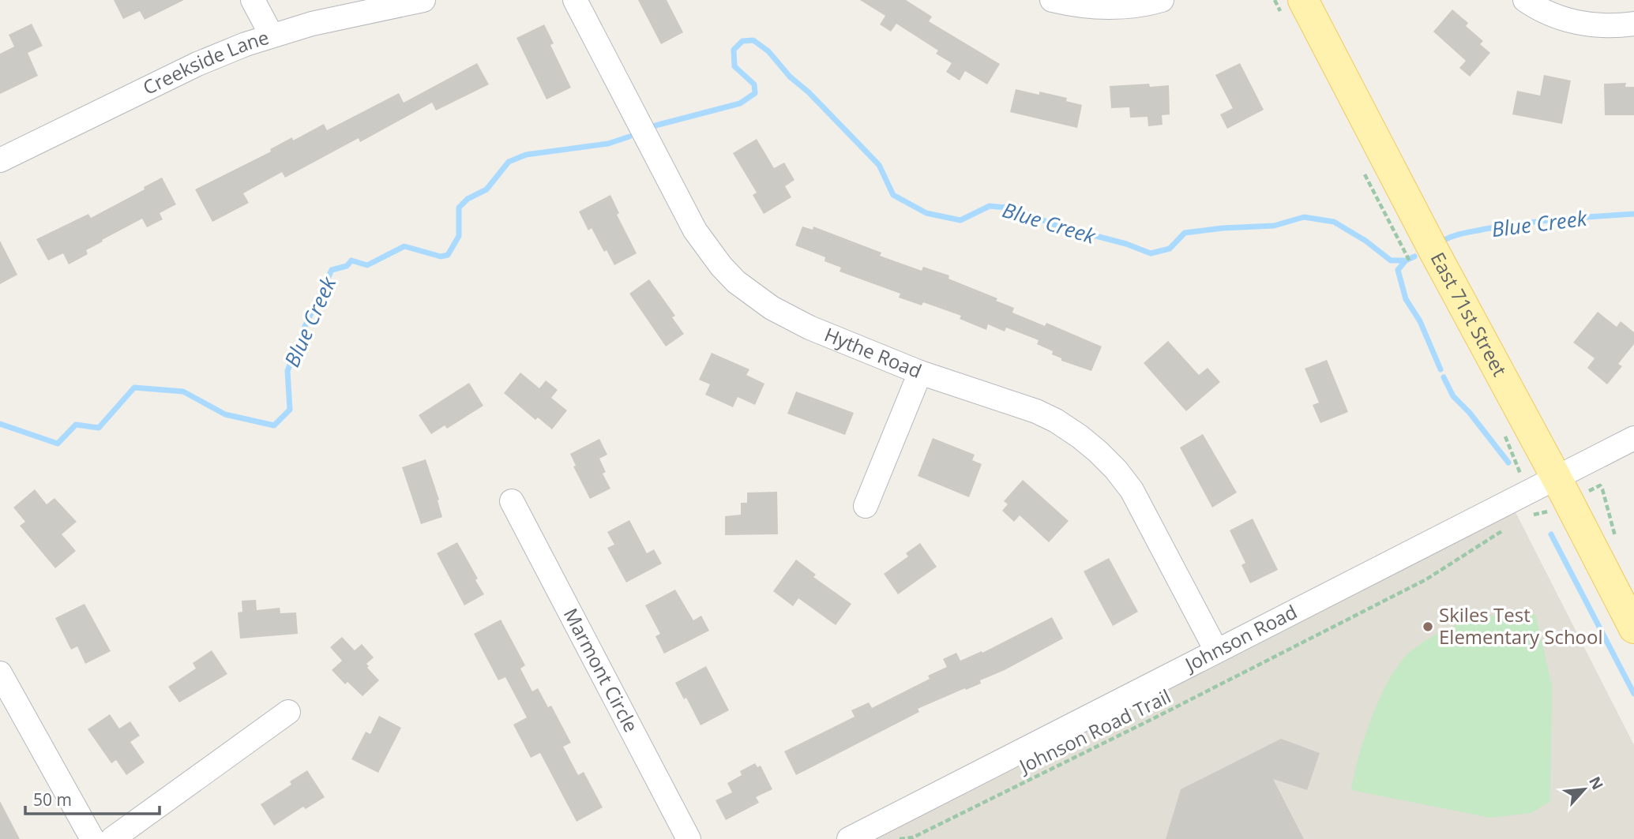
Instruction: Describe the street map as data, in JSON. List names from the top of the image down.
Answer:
{
  "streets": {
    "main road": ["East 71st Street"],
    "street": [
      "Creekside Lane",
      "Hythe Road",
      "Johnson Road",
      "Marmont Circle"
    ],
    "path": ["Johnson Road Trail"]
  },
  "crossings": [
    ["East 71st Street", "Johnson Road"],
    ["Hythe Road", "Johnson Road"]
  ],
  "water": ["Blue Creek"],
  "places": ["Skiles Test Elementary School"],
  "scale_bar": "50 m",
  "north": "top right"
}
